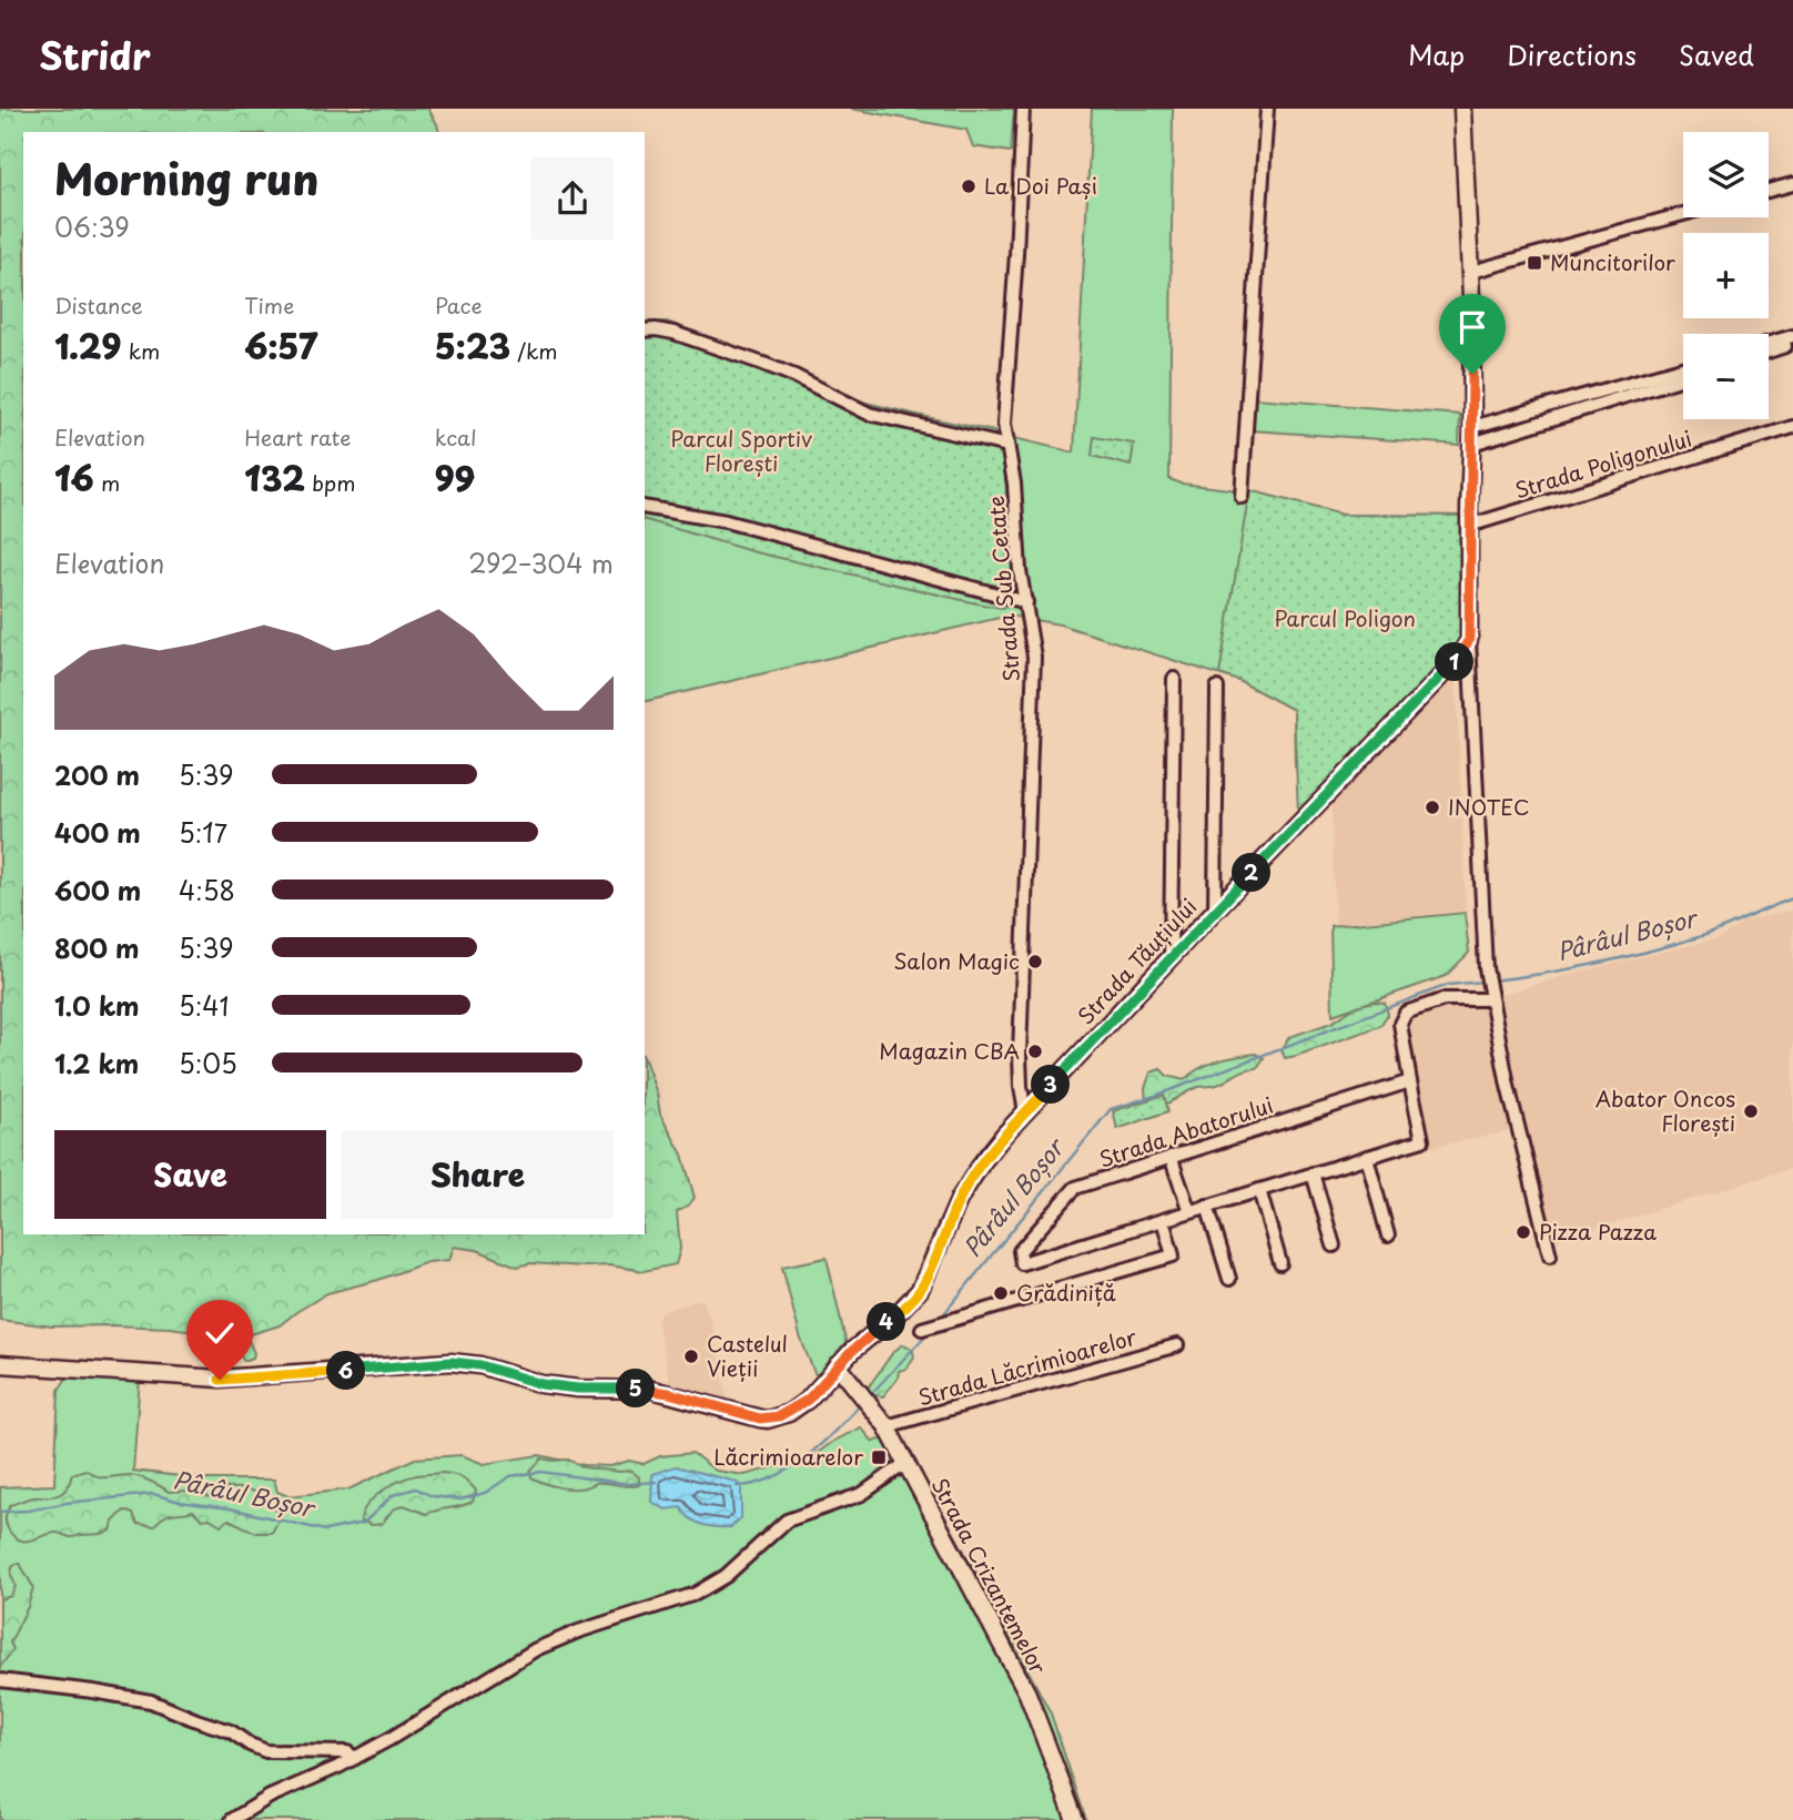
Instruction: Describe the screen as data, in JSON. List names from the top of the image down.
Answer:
{
  "streets": {
    "main road": ["Strada Tăuțiului", "Strada Crizantemelor"],
    "street": [
      "Strada Poligonului",
      "Strada Sub Cetate",
      "Strada Abatorului",
      "Strada Lăcrimioarelor"
    ]
  },
  "crossings": [
    ["Strada Sub Cetate", "Strada Tăuțiului"],
    ["Strada Tăuțiului", "Strada Crizantemelor"],
    ["Strada Lăcrimioarelor", "Strada Crizantemelor"]
  ],
  "water": ["Pârâul Boșor"],
  "parks": ["Parcul Sportiv Florești", "Parcul Poligon"],
  "places": {
    "other": [
      "La Doi Pași",
      "INOTEC",
      "Salon Magic",
      "Magazin CBA",
      "Abator Oncos Florești",
      "Pizza Pazza",
      "Grădiniță",
      "Castelul Vieții"
    ],
    "transit": ["Muncitorilor", "Lăcrimioarelor"]
  },
  "page": {
    "header": "Stridr",
    "nav": ["Map", "Directions", "Saved"],
    "map_buttons": ["+", "−"],
    "heading": ["Morning run", "06:39"],
    "stats": [
      ["Distance", "1.29 km"],
      ["Time", "6:57"],
      ["Pace", "5:23 /km"],
      ["Elevation", "16 m"],
      ["Heart rate", "132 bpm"],
      ["kcal", "99"]
    ],
    "chart": ["Elevation", "292–304 m"],
    "pins": [
      "1",
      "2",
      "3",
      "4",
      "6",
      "5"
    ],
    "list": [
      {
        "name": "200 m",
        "note": "5:39"
      },
      {
        "name": "400 m",
        "note": "5:17"
      },
      {
        "name": "600 m",
        "note": "4:58"
      },
      {
        "name": "800 m",
        "note": "5:39"
      },
      {
        "name": "1.0 km",
        "note": "5:41"
      },
      {
        "name": "1.2 km",
        "note": "5:05"
      }
    ],
    "buttons": ["Save", "Share"]
  }
}
